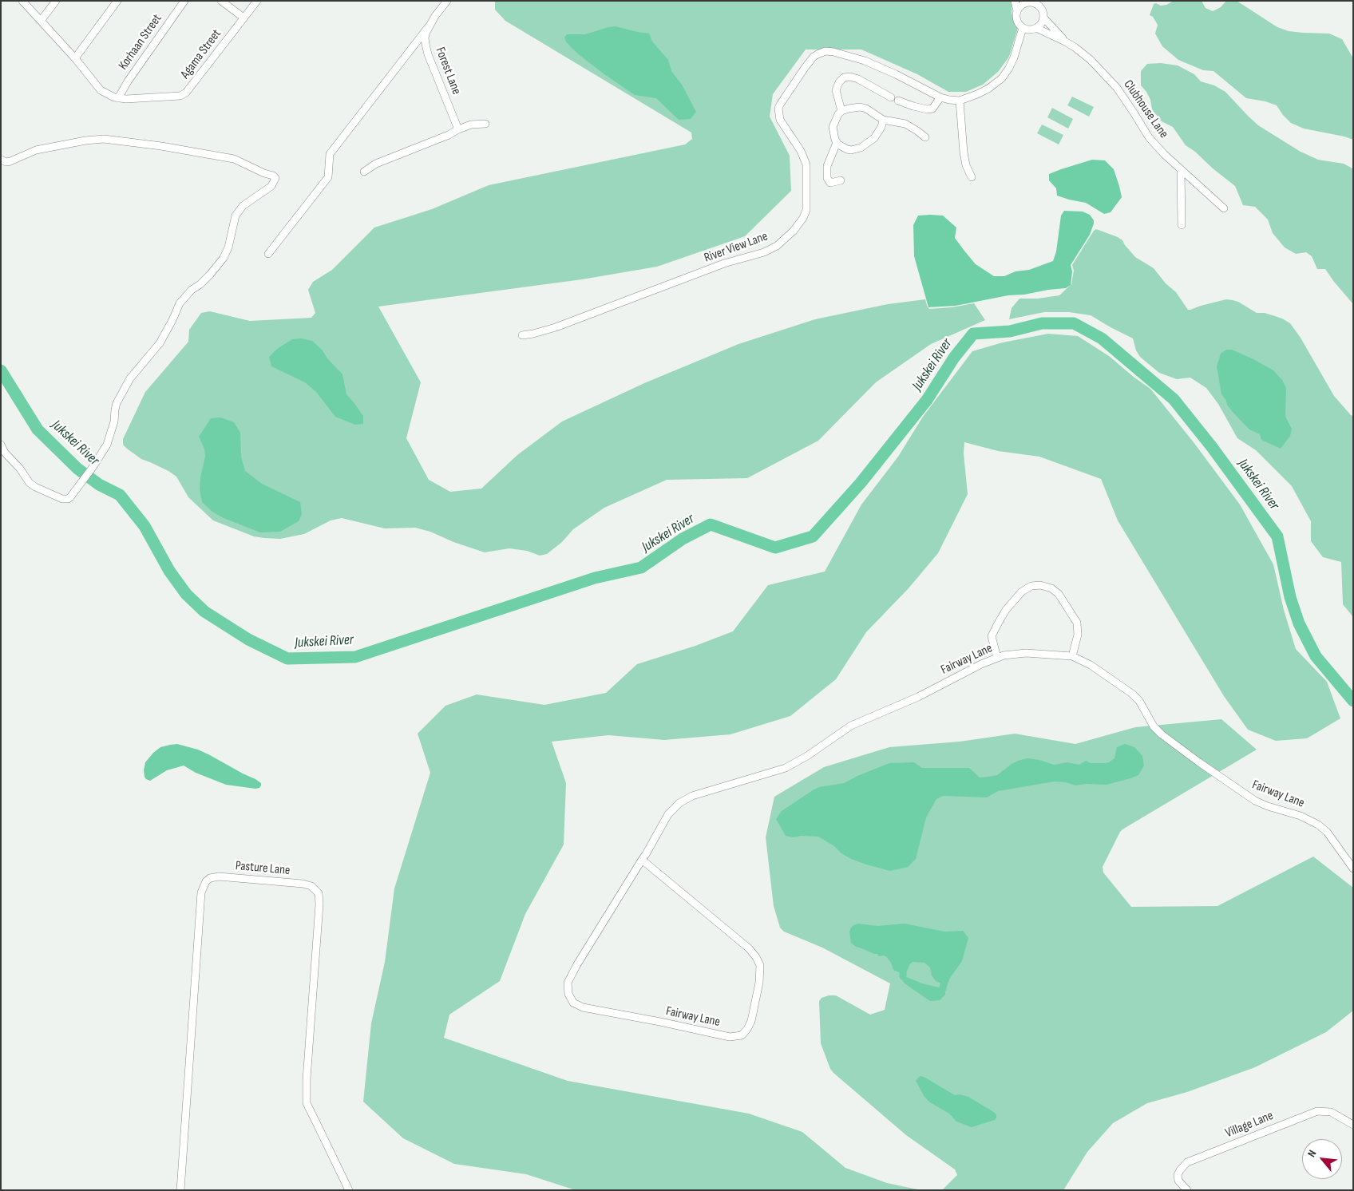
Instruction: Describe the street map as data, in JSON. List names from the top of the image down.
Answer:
{
  "streets": {
    "street": [
      "Korhaan Street",
      "Agama Street",
      "Forest Lane",
      "Clubhouse Lane",
      "River View Lane",
      "Fairway Lane",
      "Pasture Lane",
      "Village Lane"
    ]
  },
  "crossings": [
    ["Korhaan Street", "Agama Street"]
  ],
  "water": ["Jukskei River"],
  "north": "top left"
}
